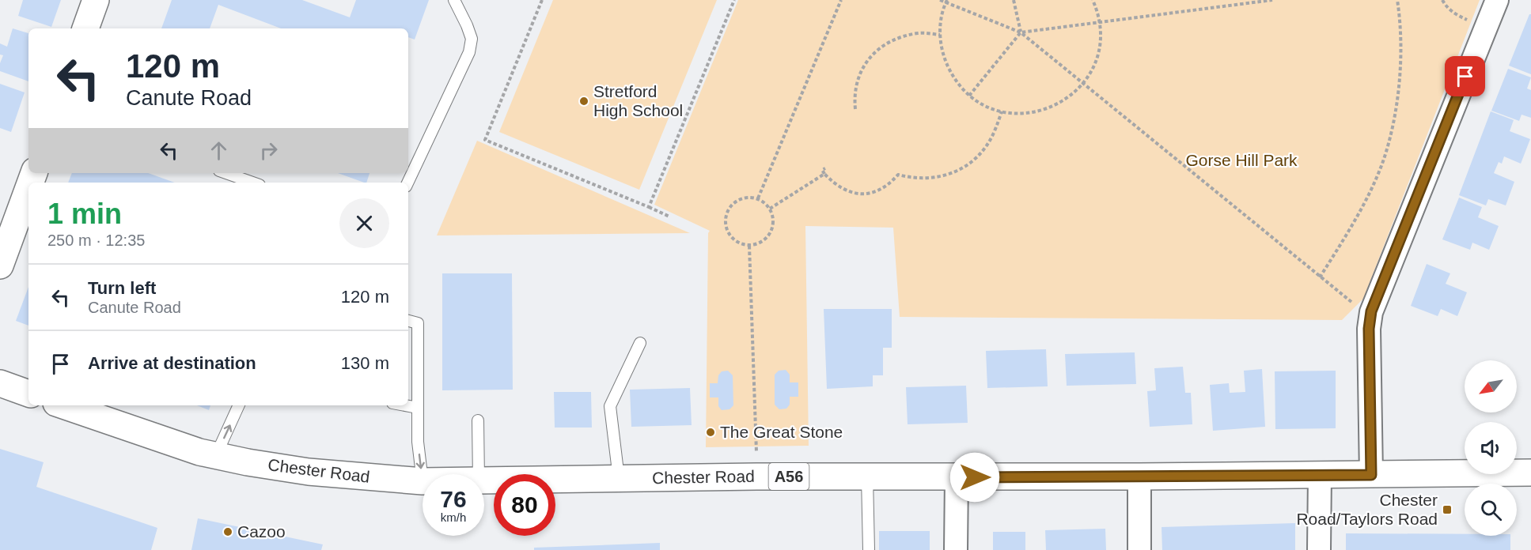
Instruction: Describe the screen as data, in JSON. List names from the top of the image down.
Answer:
{
  "streets": {
    "main road": ["Chester Road", "A56"]
  },
  "parks": ["Gorse Hill Park"],
  "places": {
    "other": ["Stretford High School", "The Great Stone", "Cazoo"],
    "transit": ["Chester Road/Taylors Road"]
  },
  "north": "bottom left",
  "page": {
    "turn": ["120 m", "Canute Road"],
    "heading": ["1 min", "250 m · 12:35"],
    "list": [
      {
        "name": "Turn left",
        "note": "Canute Road",
        "value": "120 m"
      },
      {
        "name": "Arrive at destination",
        "value": "130 m"
      }
    ],
    "speed": "76 km/h",
    "limit": "80"
  }
}
